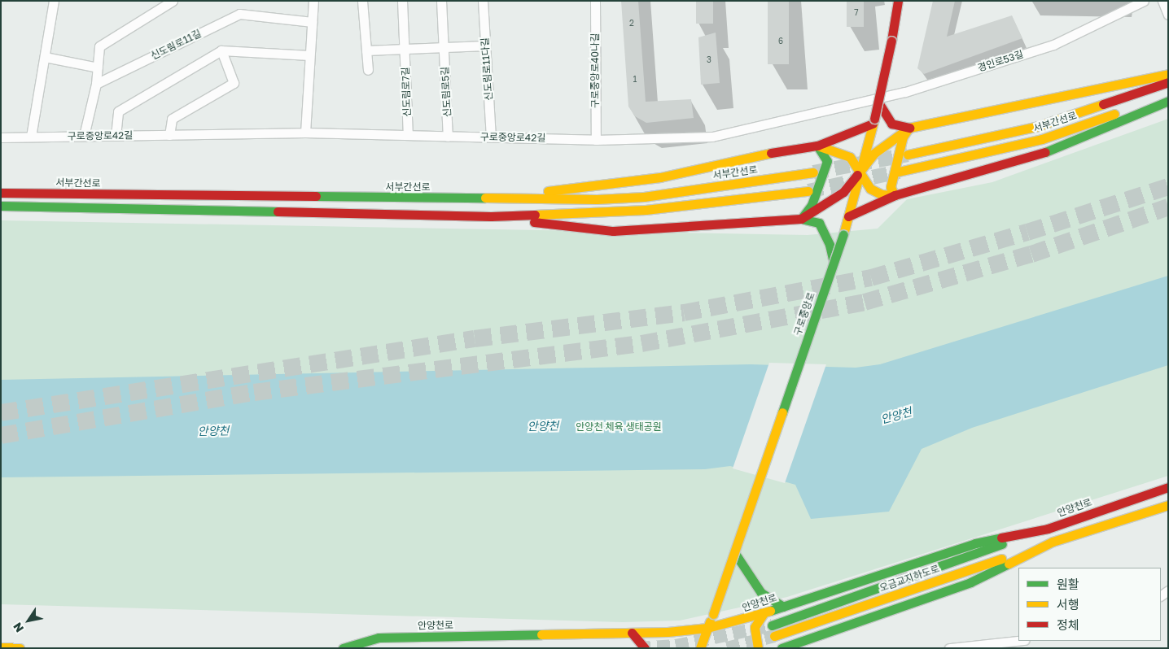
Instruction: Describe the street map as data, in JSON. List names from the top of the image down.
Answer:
{
  "streets": {
    "main road": [
      "서부간선로",
      "구로중앙로",
      "안양천로",
      "오금교지하도로"
    ],
    "street": [
      "신도림로11길",
      "경인로53길",
      "신도림로11다길",
      "구로중앙로40나길",
      "신도림로7길",
      "신도림로5길",
      "구로중앙로42길"
    ]
  },
  "crossings": [
    ["경인로53길", "구로중앙로42길"],
    ["신도림로11다길", "구로중앙로42길"],
    ["구로중앙로40나길", "구로중앙로42길"],
    ["신도림로7길", "구로중앙로42길"],
    ["신도림로5길", "구로중앙로42길"],
    ["구로중앙로", "안양천로"],
    ["안양천로", "오금교지하도로"]
  ],
  "water": ["안양천"],
  "parks": ["안양천 체육 생태공원"],
  "house_numbers": [
    "7",
    "2",
    "6",
    "3",
    "1"
  ],
  "legend": ["원활", "서행", "정체"],
  "north": "bottom left"
}
